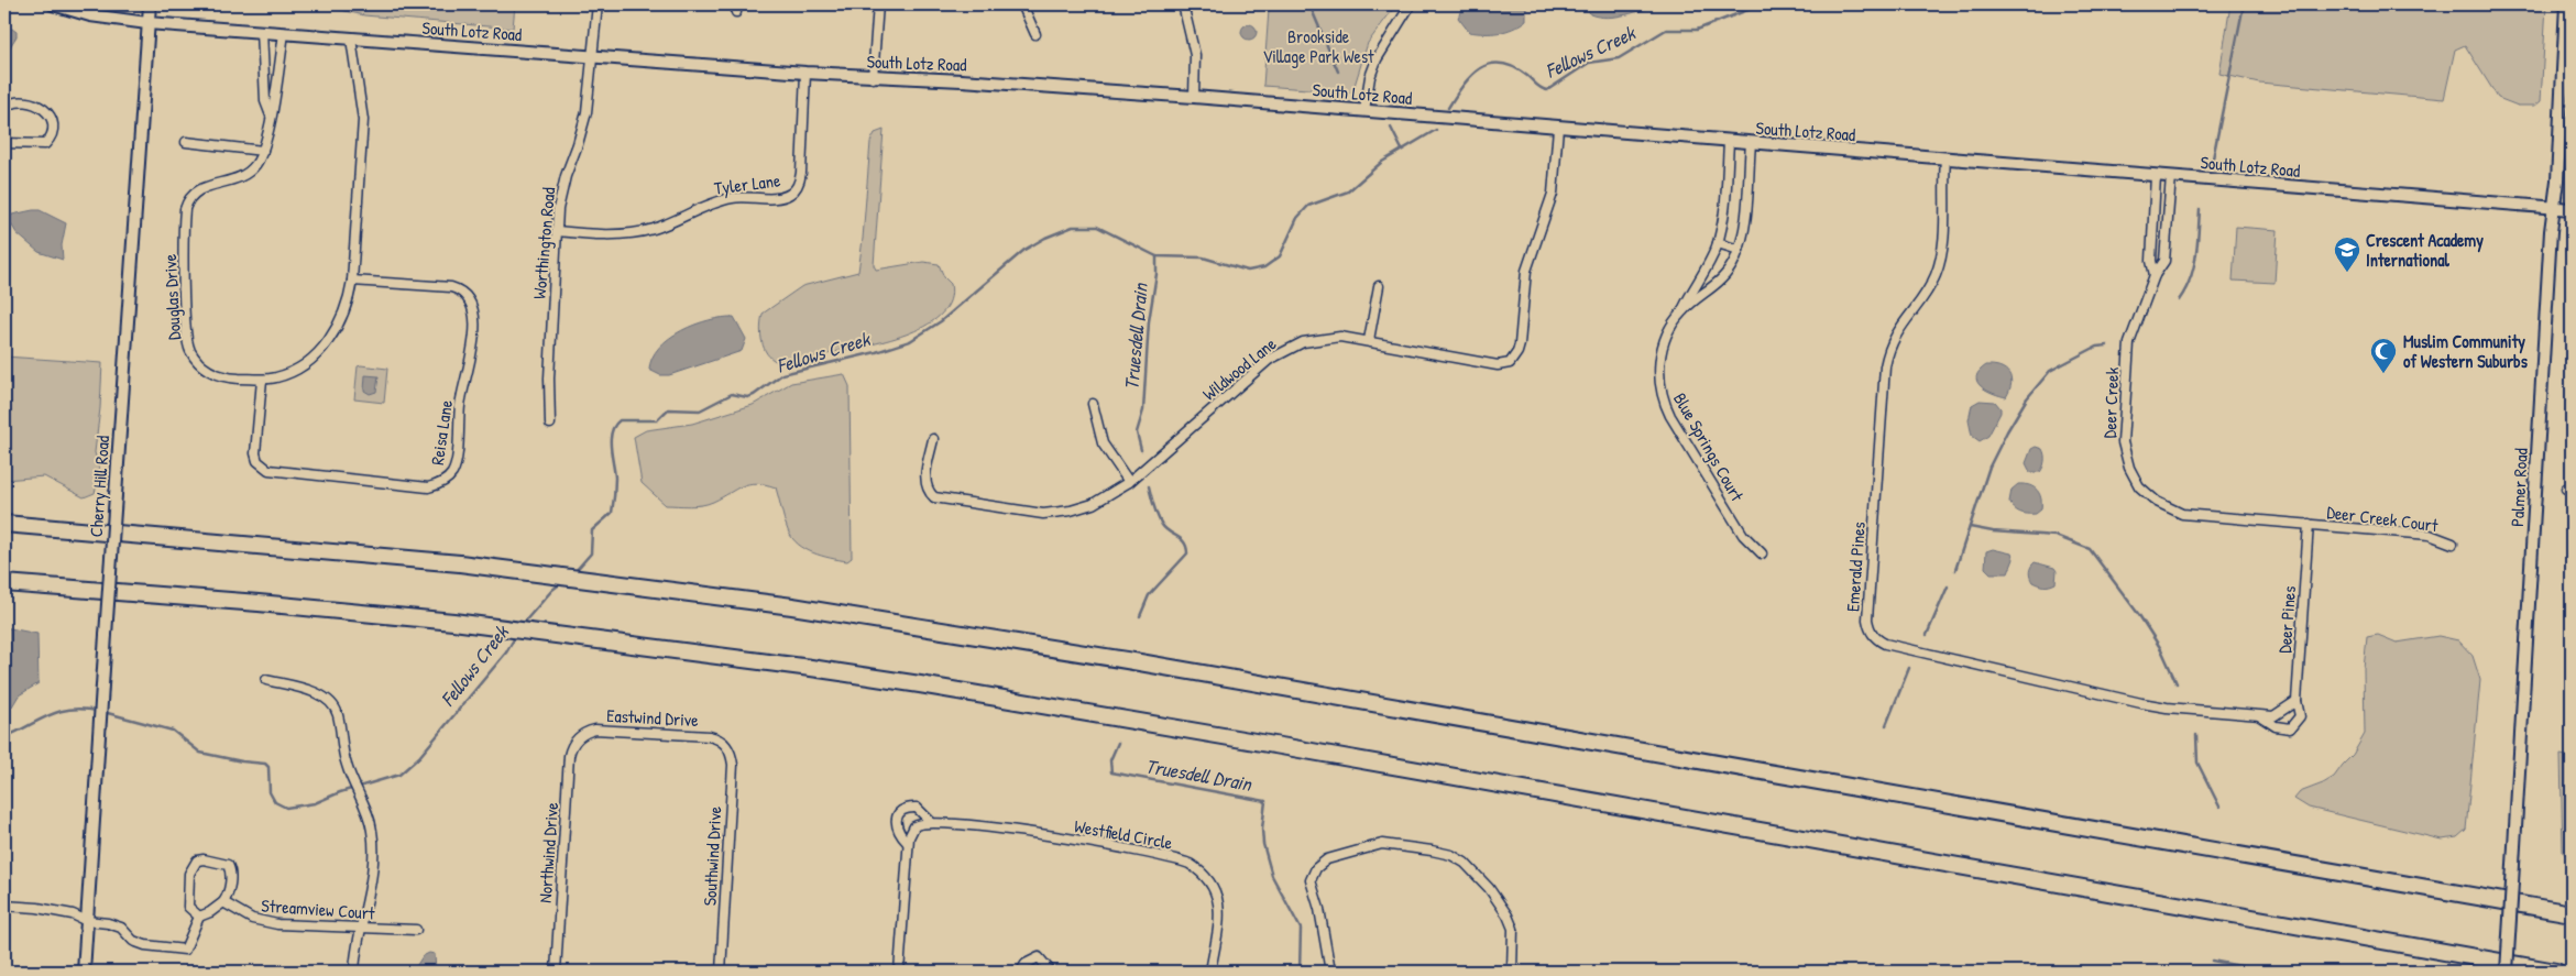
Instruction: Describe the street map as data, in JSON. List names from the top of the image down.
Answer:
{
  "streets": {
    "street": [
      "South Lotz Road",
      "Tyler Lane",
      "Worthington Road",
      "Douglas Drive",
      "Wildwood Lane",
      "Deer Creek",
      "Reisa Lane",
      "Blue Springs Court",
      "Cherry Hill Road",
      "Palmer Road",
      "Deer Creek Court",
      "Emerald Pines",
      "Deer Pines",
      "Eastwind Drive",
      "Westfield Circle",
      "Northwind Drive",
      "Southwind Drive",
      "Streamview Court"
    ]
  },
  "crossings": [
    ["South Lotz Road", "Tyler Lane"],
    ["South Lotz Road", "Worthington Road"],
    ["South Lotz Road", "Douglas Drive"],
    ["South Lotz Road", "Wildwood Lane"],
    ["South Lotz Road", "Deer Creek"],
    ["South Lotz Road", "Blue Springs Court"],
    ["South Lotz Road", "Cherry Hill Road"],
    ["South Lotz Road", "Palmer Road"],
    ["South Lotz Road", "Emerald Pines"],
    ["Tyler Lane", "Worthington Road"],
    ["Douglas Drive", "Reisa Lane"],
    ["Deer Creek", "Deer Creek Court"],
    ["Deer Creek", "Deer Pines"],
    ["Deer Creek Court", "Deer Pines"],
    ["Emerald Pines", "Deer Pines"],
    ["Eastwind Drive", "Northwind Drive"],
    ["Eastwind Drive", "Southwind Drive"]
  ],
  "water": ["Fellows Creek", "Truesdell Drain"],
  "parks": ["Brookside Village Park West"],
  "places": {
    "school or university": ["Crescent Academy International"],
    "mosque": ["Muslim Community of Western Suburbs"]
  }
}
